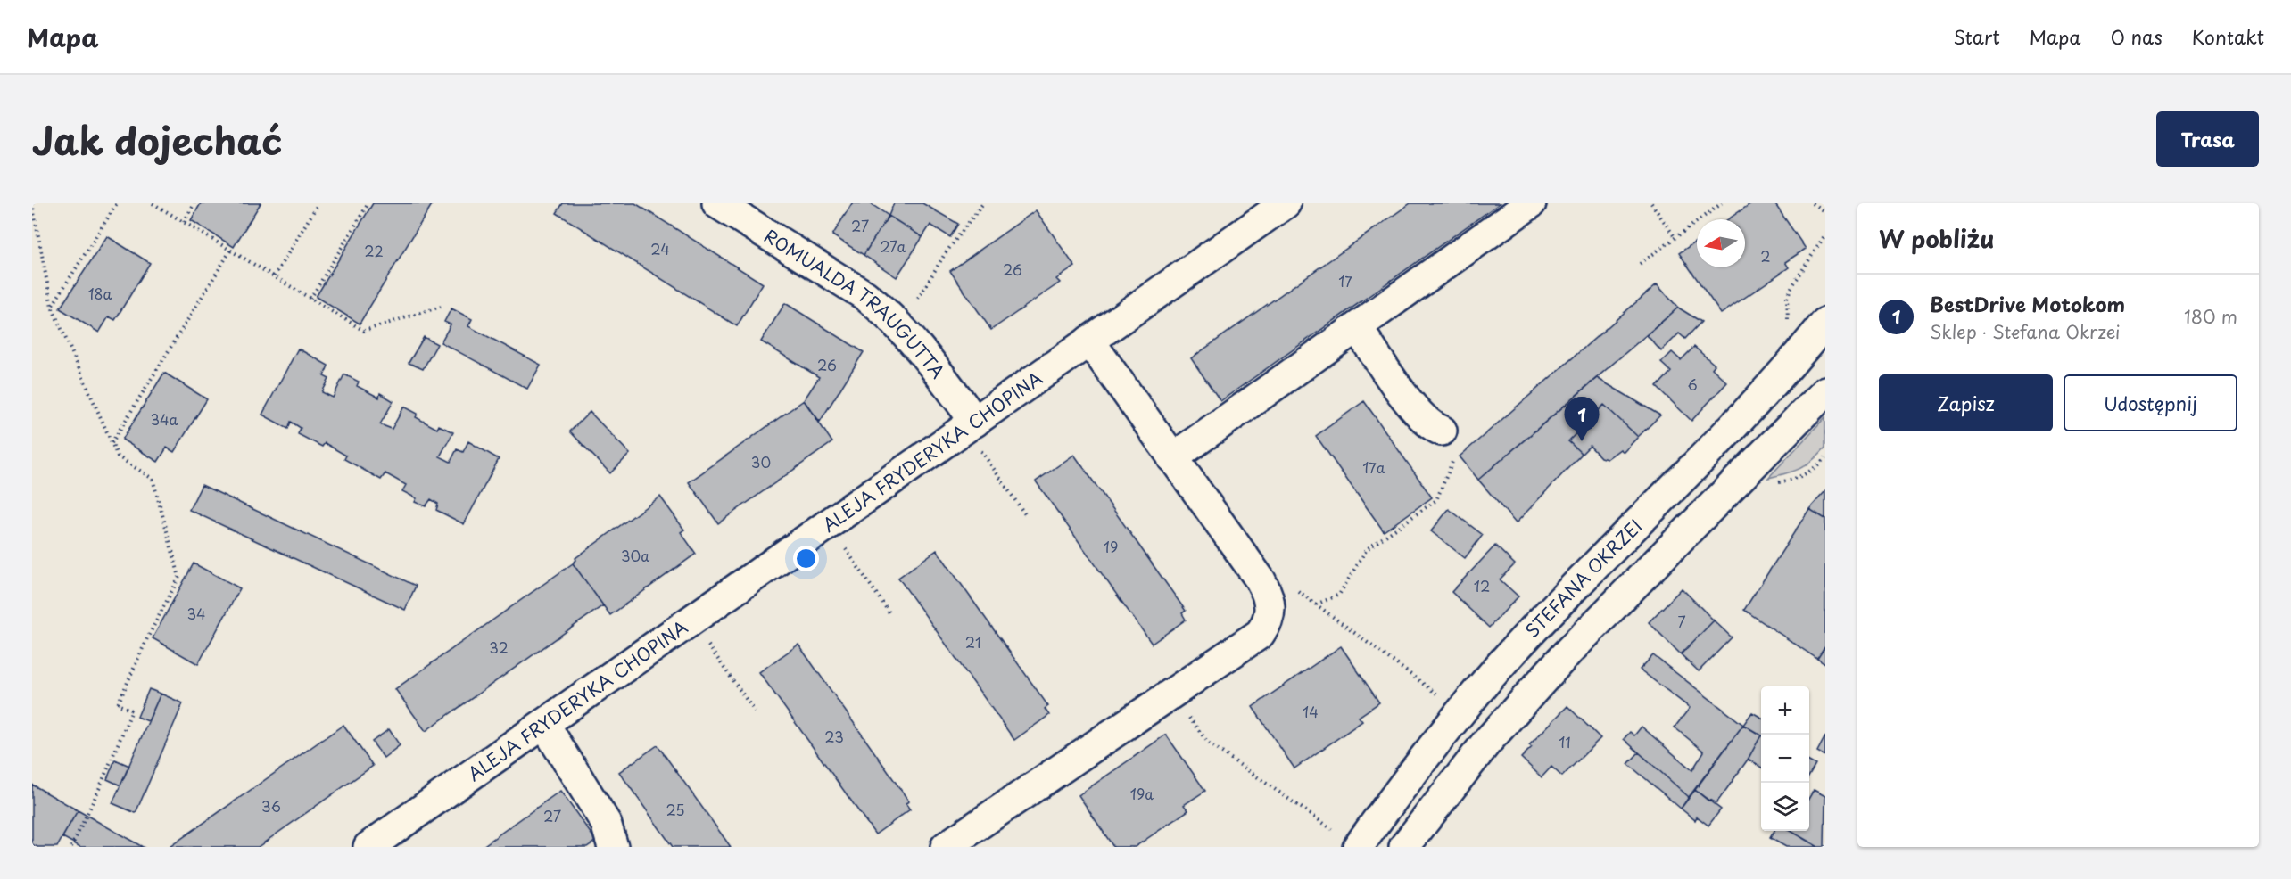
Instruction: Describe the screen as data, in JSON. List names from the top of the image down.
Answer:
{
  "streets": {
    "street": ["ROMUALDA TRAUGUTTA", "ALEJA FRYDERYKA CHOPINA", "STEFANA OKRZEI"]
  },
  "crossings": [
    ["ROMUALDA TRAUGUTTA", "ALEJA FRYDERYKA CHOPINA"]
  ],
  "house_numbers": [
    "27",
    "27a",
    "24",
    "22",
    "2",
    "26",
    "17",
    "18a",
    "26",
    "6",
    "34a",
    "30",
    "17a",
    "19",
    "30a",
    "12",
    "34",
    "7",
    "21",
    "32",
    "14",
    "23",
    "11",
    "19a",
    "36",
    "25",
    "27"
  ],
  "north": "left",
  "page": {
    "header": "Mapa",
    "nav": [
      "Start",
      "Mapa",
      "O nas",
      "Kontakt"
    ],
    "title": "Jak dojechać",
    "buttons": [
      "Trasa",
      ["Zapisz", "Udostępnij"]
    ],
    "heading": "W pobliżu",
    "list": [
      {
        "mark": "1",
        "name": "BestDrive Motokom",
        "note": "Sklep · Stefana Okrzei",
        "value": "180 m"
      }
    ],
    "pins": "1",
    "map_buttons": ["+", "−"]
  }
}
